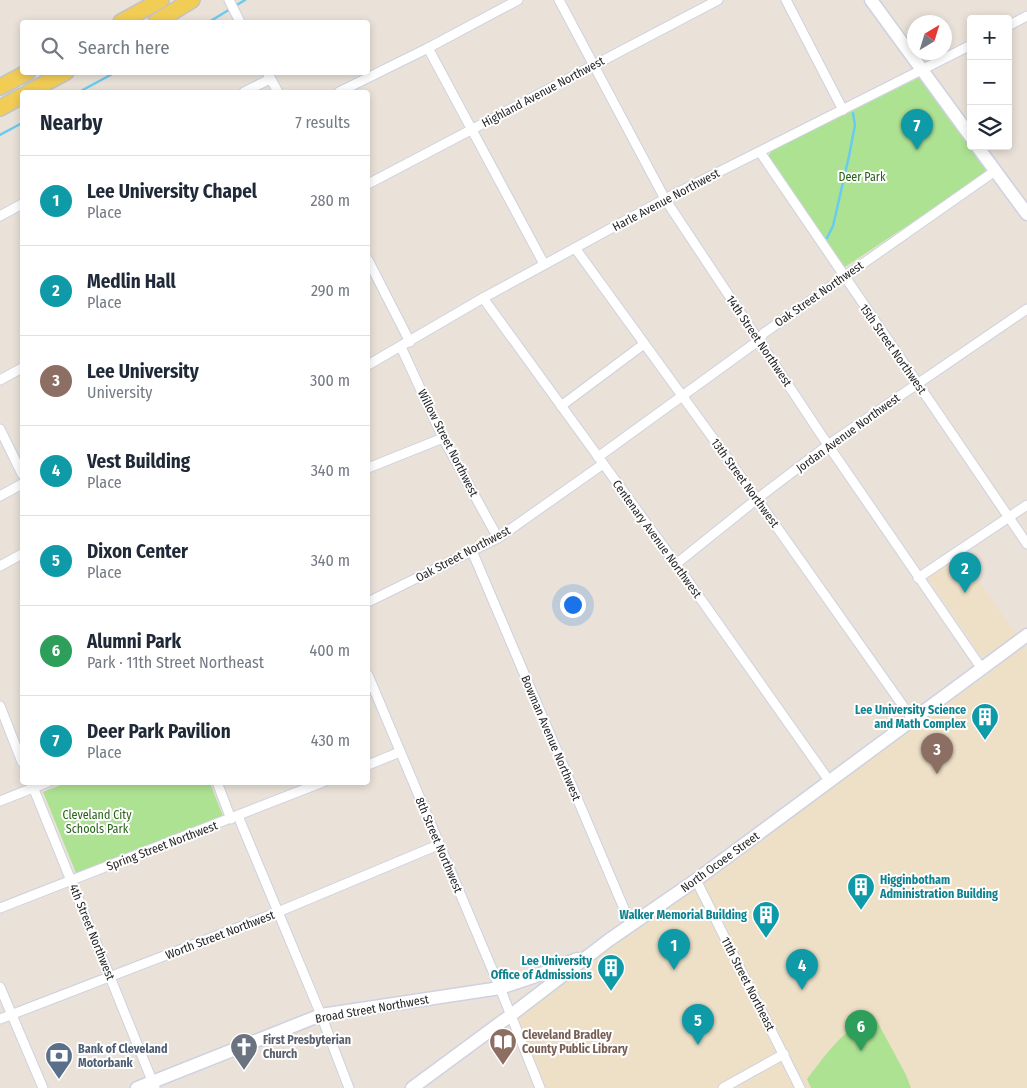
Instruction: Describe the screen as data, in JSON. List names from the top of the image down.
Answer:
{
  "streets": {
    "main road": ["North Ocoee Street", "Broad Street Northwest"],
    "street": [
      "Highland Avenue Northwest",
      "Harle Avenue Northwest",
      "Oak Street Northwest",
      "14th Street Northwest",
      "15th Street Northwest",
      "Jordan Avenue Northwest",
      "Willow Street Northwest",
      "13th Street Northwest",
      "Centenary Avenue Northwest",
      "Bowman Avenue Northwest",
      "8th Street Northwest",
      "Spring Street Northwest",
      "4th Street Northwest",
      "Worth Street Northwest",
      "11th Street Northeast"
    ]
  },
  "crossings": [
    ["Highland Avenue Northwest", "14th Street Northwest"],
    ["Harle Avenue Northwest", "14th Street Northwest"],
    ["Harle Avenue Northwest", "15th Street Northwest"],
    ["Harle Avenue Northwest", "Willow Street Northwest"],
    ["Harle Avenue Northwest", "13th Street Northwest"],
    ["Harle Avenue Northwest", "Centenary Avenue Northwest"],
    ["Oak Street Northwest", "14th Street Northwest"],
    ["Oak Street Northwest", "15th Street Northwest"],
    ["Oak Street Northwest", "Willow Street Northwest"],
    ["Oak Street Northwest", "13th Street Northwest"],
    ["Oak Street Northwest", "Centenary Avenue Northwest"],
    ["Oak Street Northwest", "Bowman Avenue Northwest"],
    ["14th Street Northwest", "Jordan Avenue Northwest"],
    ["14th Street Northwest", "North Ocoee Street"],
    ["15th Street Northwest", "Jordan Avenue Northwest"],
    ["Jordan Avenue Northwest", "13th Street Northwest"],
    ["Jordan Avenue Northwest", "Centenary Avenue Northwest"],
    ["13th Street Northwest", "North Ocoee Street"],
    ["Centenary Avenue Northwest", "North Ocoee Street"],
    ["Bowman Avenue Northwest", "North Ocoee Street"],
    ["8th Street Northwest", "North Ocoee Street"],
    ["8th Street Northwest", "Worth Street Northwest"],
    ["8th Street Northwest", "Broad Street Northwest"],
    ["Spring Street Northwest", "4th Street Northwest"],
    ["North Ocoee Street", "11th Street Northeast"],
    ["North Ocoee Street", "Broad Street Northwest"],
    ["4th Street Northwest", "Worth Street Northwest"],
    ["4th Street Northwest", "Broad Street Northwest"]
  ],
  "parks": ["Deer Park", "Cleveland City Schools Park"],
  "places": {
    "building": [
      "Lee University Science and Math Complex",
      "Higginbotham Administration Building",
      "Walker Memorial Building",
      "Lee University Office of Admissions"
    ],
    "library": ["Cleveland Bradley County Public Library"],
    "church": ["First Presbyterian Church"],
    "bank": ["Bank of Cleveland Motorbank"]
  },
  "north": "top right",
  "page": {
    "map_buttons": ["+", "−"],
    "search": "Search here",
    "heading": ["Nearby", "7 results"],
    "pins": [
      "7",
      "2",
      "3",
      "1",
      "4",
      "5",
      "6"
    ],
    "list": [
      {
        "mark": "1",
        "name": "Lee University Chapel",
        "note": "Place",
        "value": "280 m"
      },
      {
        "mark": "2",
        "name": "Medlin Hall",
        "note": "Place",
        "value": "290 m"
      },
      {
        "mark": "3",
        "name": "Lee University",
        "note": "University",
        "value": "300 m"
      },
      {
        "mark": "4",
        "name": "Vest Building",
        "note": "Place",
        "value": "340 m"
      },
      {
        "mark": "5",
        "name": "Dixon Center",
        "note": "Place",
        "value": "340 m"
      },
      {
        "mark": "6",
        "name": "Alumni Park",
        "note": "Park · 11th Street Northeast",
        "value": "400 m"
      },
      {
        "mark": "7",
        "name": "Deer Park Pavilion",
        "note": "Place",
        "value": "430 m"
      }
    ]
  }
}
